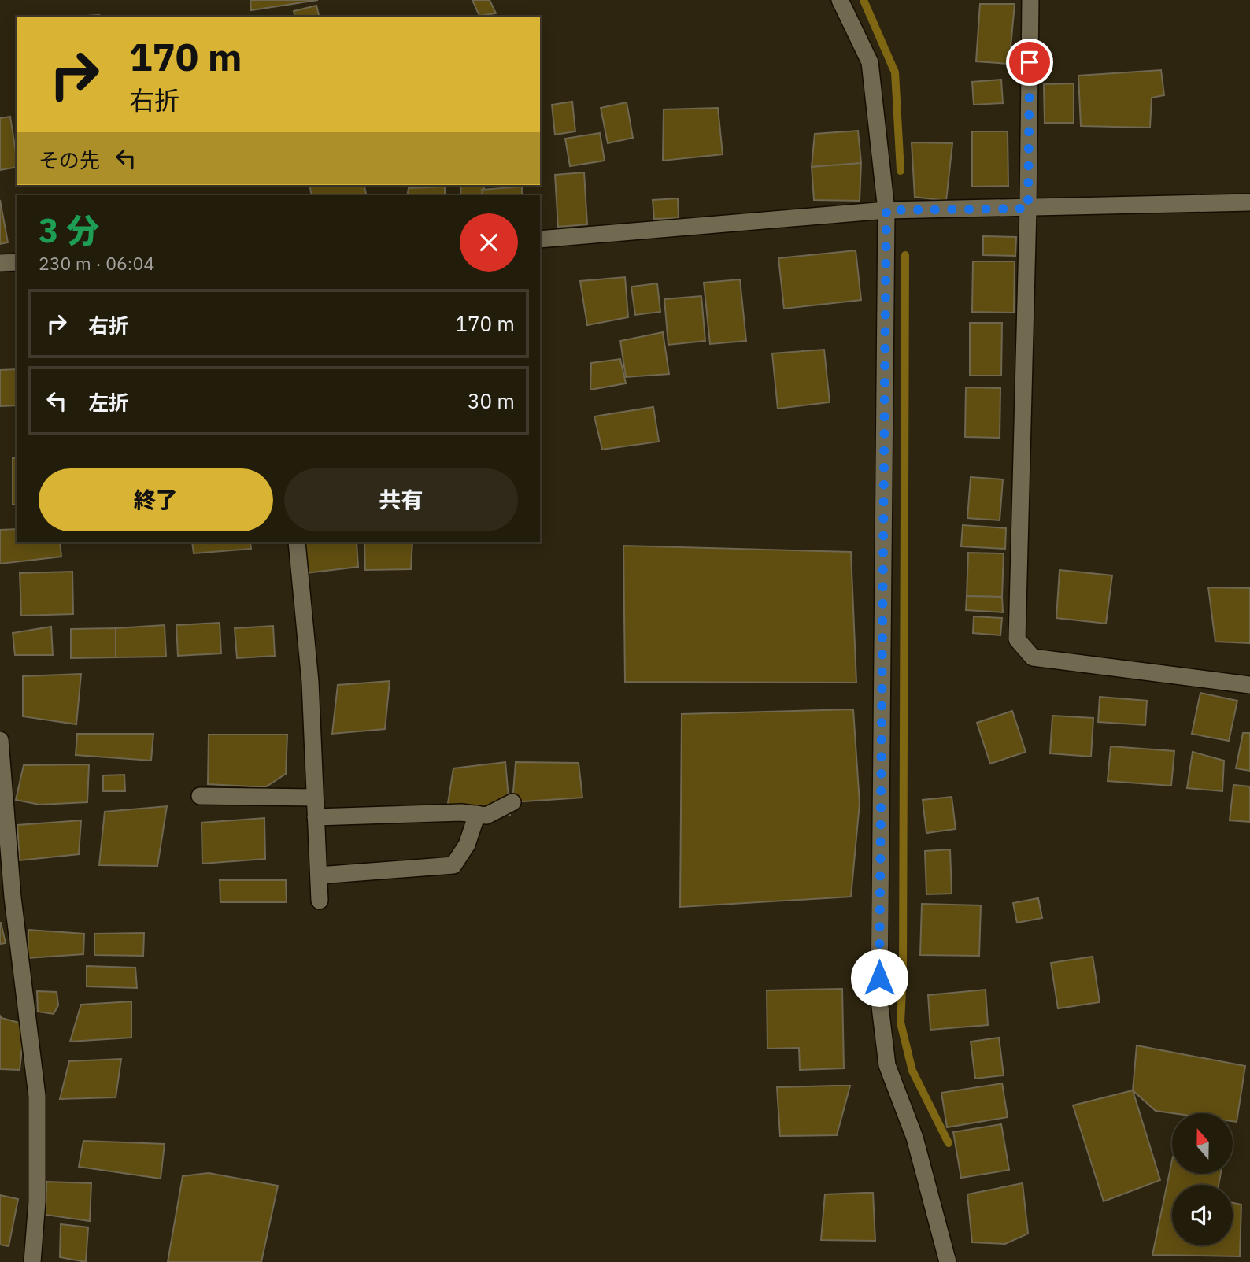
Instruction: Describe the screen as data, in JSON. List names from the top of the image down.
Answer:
{
  "north": "top",
  "page": {
    "turn": ["170 m", "右折"],
    "then": "その先",
    "heading": ["3 分", "230 m · 06:04"],
    "list": [
      {
        "name": "右折",
        "value": "170 m"
      },
      {
        "name": "左折",
        "value": "30 m"
      }
    ],
    "buttons": ["終了", "共有"]
  }
}
